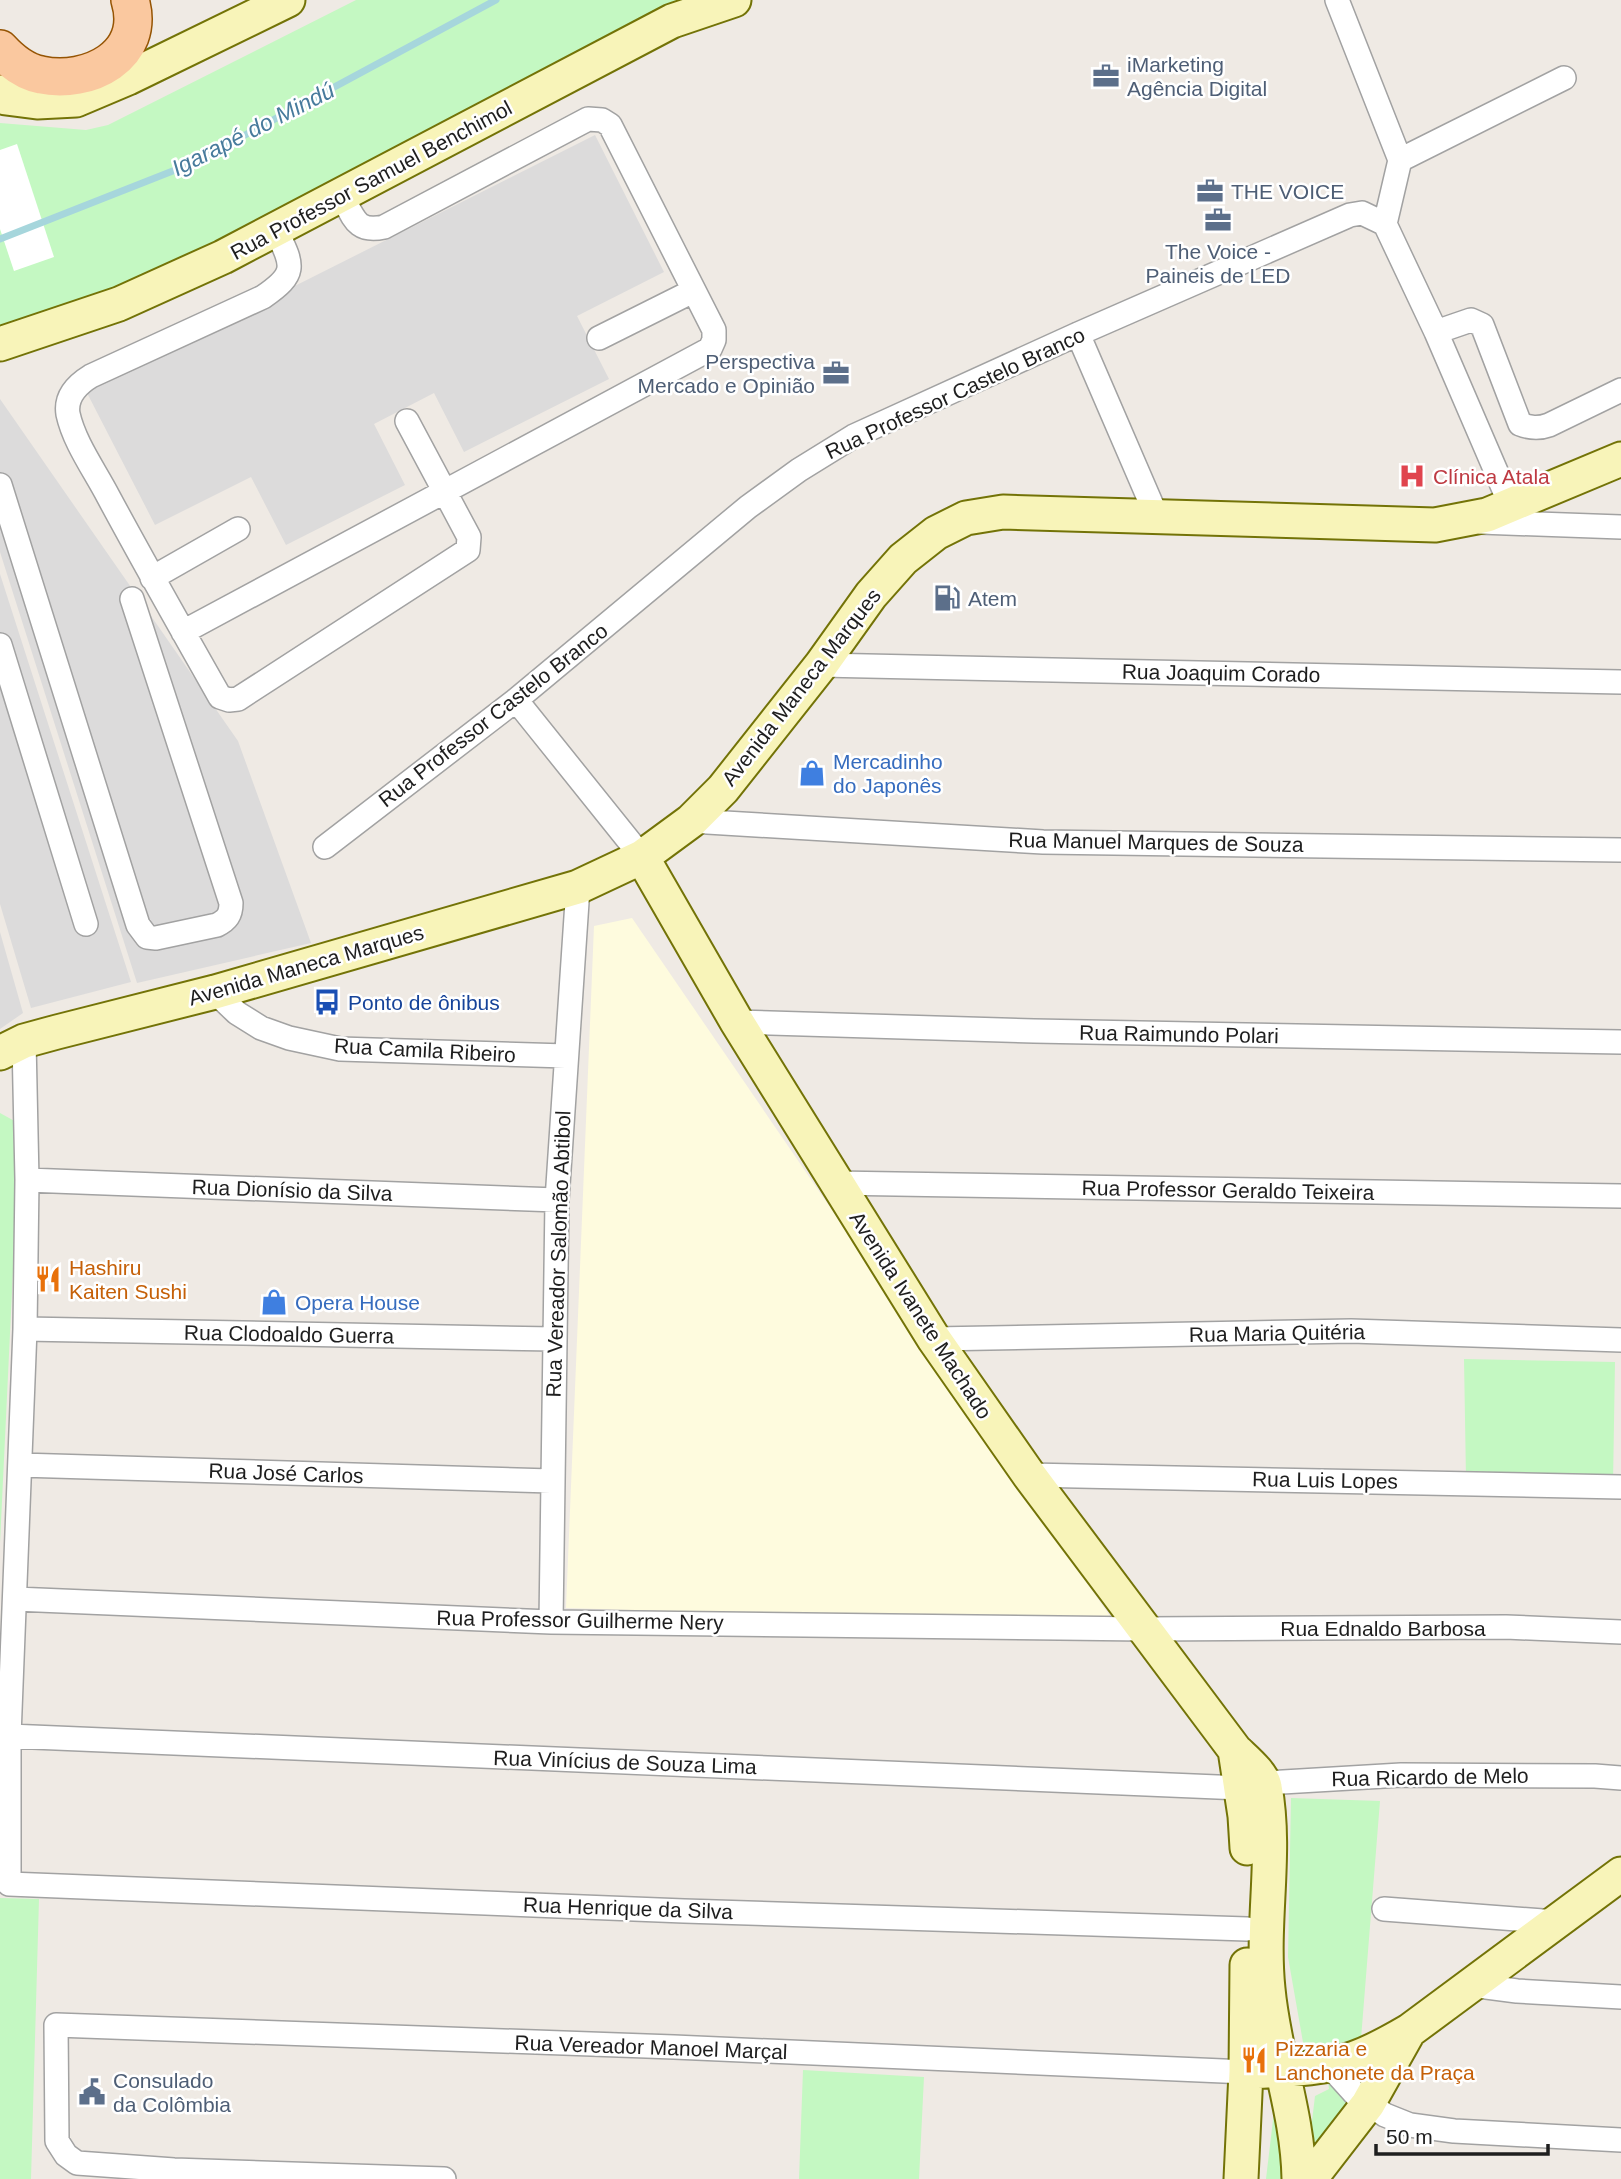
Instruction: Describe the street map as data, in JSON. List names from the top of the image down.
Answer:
{
  "streets": {
    "street": [
      "Rua Professor Samuel Benchimol",
      "Rua Professor Castelo Branco",
      "Rua Joaquim Corado",
      "Avenida Maneca Marques",
      "Rua Manuel Marques de Souza",
      "Rua Raimundo Polari",
      "Rua Camila Ribeiro",
      "Rua Dionísio da Silva",
      "Rua Professor Geraldo Teixeira",
      "Rua Vereador Salomão Abtibol",
      "Avenida Ivanete Machado",
      "Rua Maria Quitéria",
      "Rua Clodoaldo Guerra",
      "Rua José Carlos",
      "Rua Luis Lopes",
      "Rua Professor Guilherme Nery",
      "Rua Ednaldo Barbosa",
      "Rua Vinícius de Souza Lima",
      "Rua Ricardo de Melo",
      "Rua Henrique da Silva",
      "Rua Vereador Manoel Marçal"
    ]
  },
  "crossings": [
    ["Rua Joaquim Corado", "Avenida Maneca Marques"],
    ["Avenida Maneca Marques", "Rua Manuel Marques de Souza"],
    ["Avenida Maneca Marques", "Rua Camila Ribeiro"],
    ["Avenida Maneca Marques", "Rua Vereador Salomão Abtibol"],
    ["Avenida Maneca Marques", "Avenida Ivanete Machado"],
    ["Rua Raimundo Polari", "Avenida Ivanete Machado"],
    ["Rua Camila Ribeiro", "Rua Vereador Salomão Abtibol"],
    ["Rua Dionísio da Silva", "Rua Vereador Salomão Abtibol"],
    ["Rua Professor Geraldo Teixeira", "Avenida Ivanete Machado"],
    ["Rua Vereador Salomão Abtibol", "Rua Clodoaldo Guerra"],
    ["Rua Vereador Salomão Abtibol", "Rua José Carlos"],
    ["Rua Vereador Salomão Abtibol", "Rua Professor Guilherme Nery"],
    ["Avenida Ivanete Machado", "Rua Maria Quitéria"],
    ["Avenida Ivanete Machado", "Rua Luis Lopes"],
    ["Avenida Ivanete Machado", "Rua Professor Guilherme Nery"],
    ["Avenida Ivanete Machado", "Rua Ednaldo Barbosa"],
    ["Avenida Ivanete Machado", "Rua Vinícius de Souza Lima"],
    ["Avenida Ivanete Machado", "Rua Ricardo de Melo"],
    ["Avenida Ivanete Machado", "Rua Henrique da Silva"],
    ["Avenida Ivanete Machado", "Rua Vereador Manoel Marçal"],
    ["Rua Professor Guilherme Nery", "Rua Ednaldo Barbosa"],
    ["Rua Vinícius de Souza Lima", "Rua Ricardo de Melo"],
    ["Rua Vinícius de Souza Lima", "Rua Henrique da Silva"]
  ],
  "water": ["Igarapé do Mindú"],
  "places": {
    "office": [
      "iMarketing Agência Digital",
      "THE VOICE",
      "The Voice - Paineis de LED",
      "Perspectiva Mercado e Opinião"
    ],
    "hospital": ["Clínica Atala"],
    "fuel station": ["Atem"],
    "shop": ["Mercadinho do Japonês", "Opera House"],
    "bus stop": ["Ponto de ônibus"],
    "restaurant": ["Hashiru Kaiten Sushi", "Pizzaria e Lanchonete da Praça"],
    "public building": ["Consulado da Colômbia"]
  },
  "scale_bar": "50 m"
}
